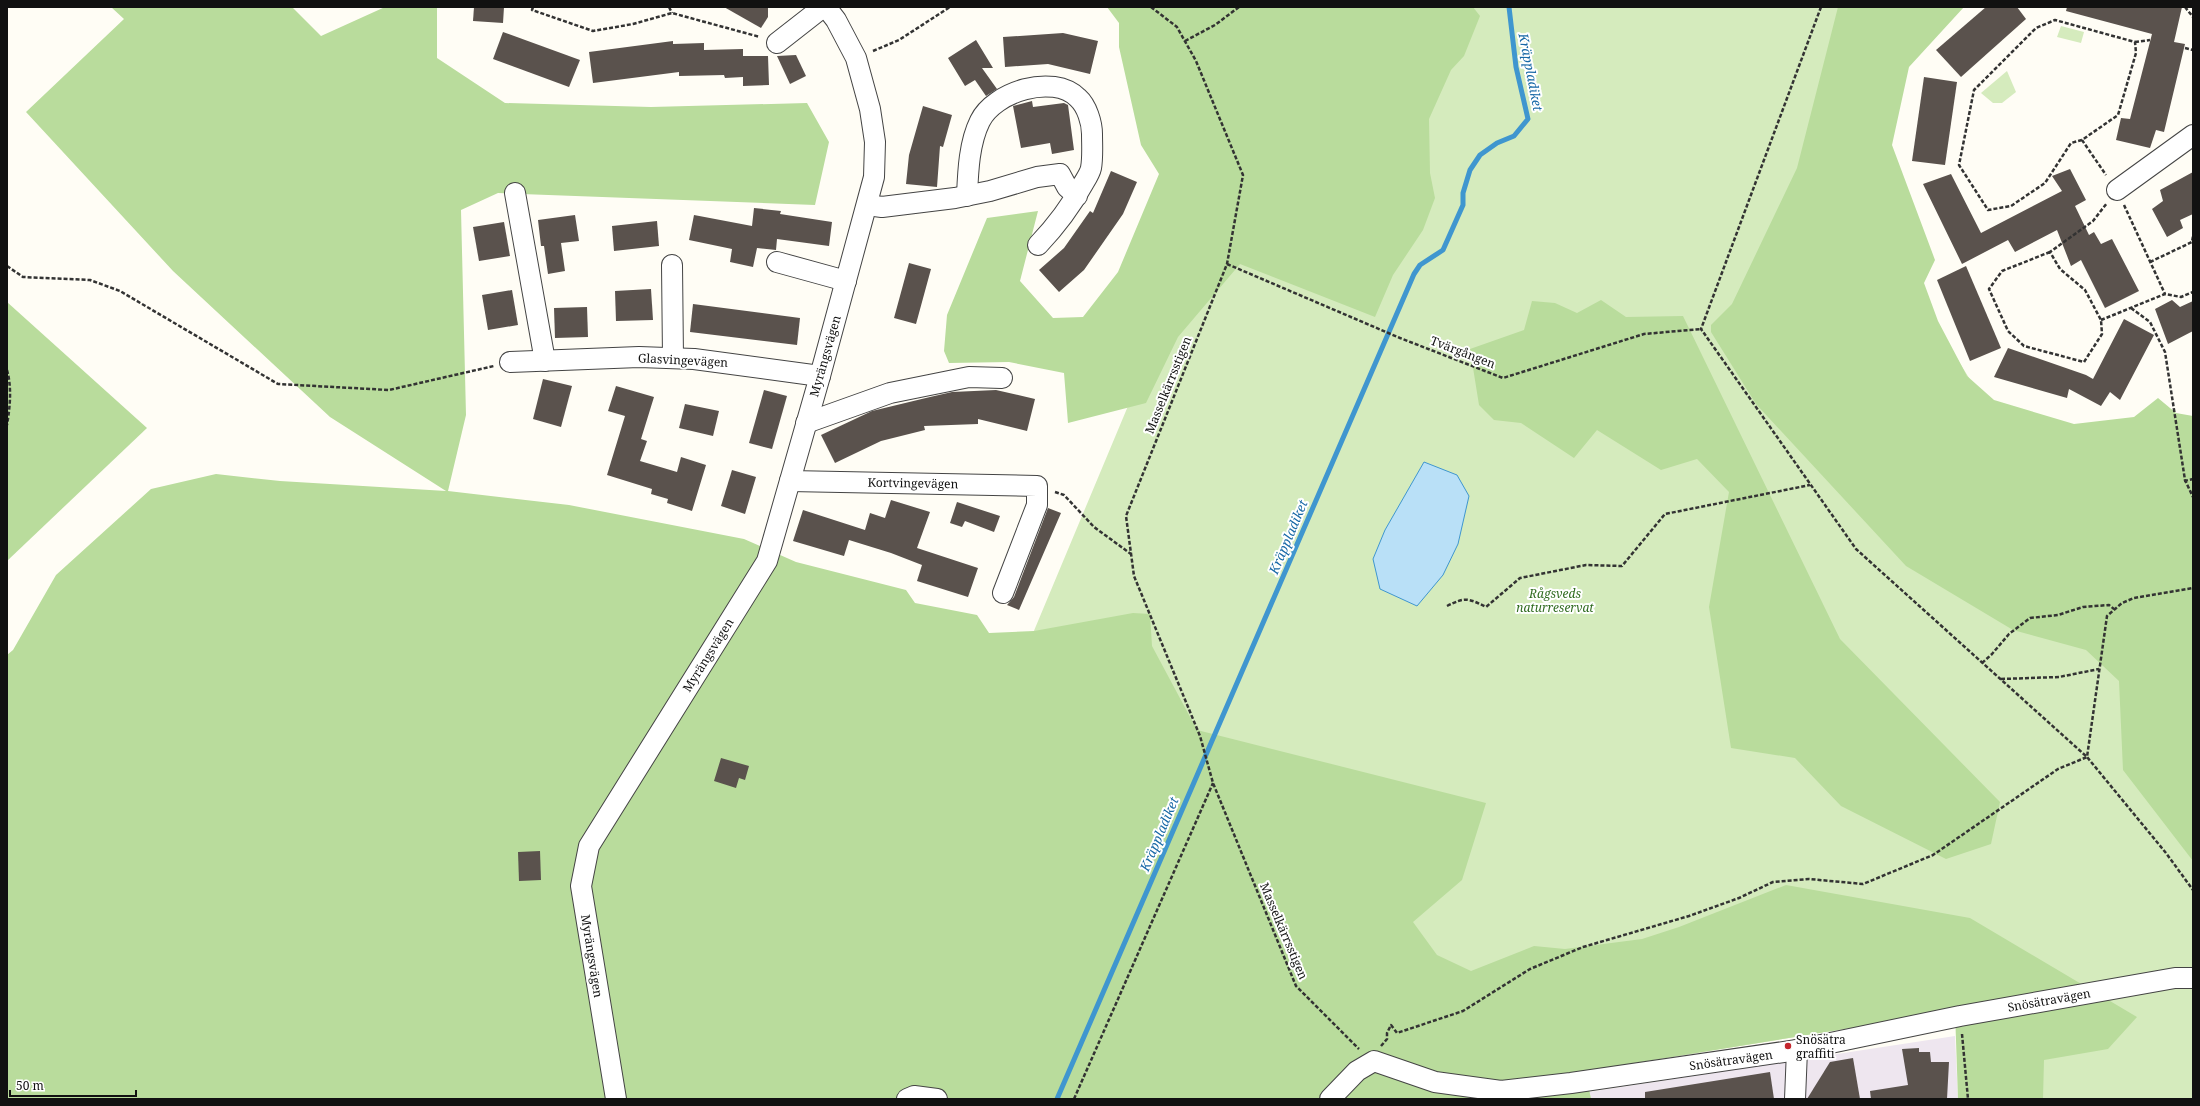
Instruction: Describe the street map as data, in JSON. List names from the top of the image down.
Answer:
{
  "streets": {
    "street": [
      "Myrängsvägen",
      "Glasvingevägen",
      "Kortvingevägen",
      "Snösätravägen"
    ],
    "path": ["Tvärgången", "Masselkärrsstigen"]
  },
  "crossings": [
    ["Tvärgången", "Masselkärrsstigen"],
    ["Myrängsvägen", "Glasvingevägen"],
    ["Myrängsvägen", "Kortvingevägen"],
    ["Masselkärrsstigen", "Snösätravägen"]
  ],
  "water": ["Kräppladiket"],
  "parks": ["Rågsveds naturreservat"],
  "places": ["Snösätra graffiti"],
  "scale_bar": "50 m"
}
